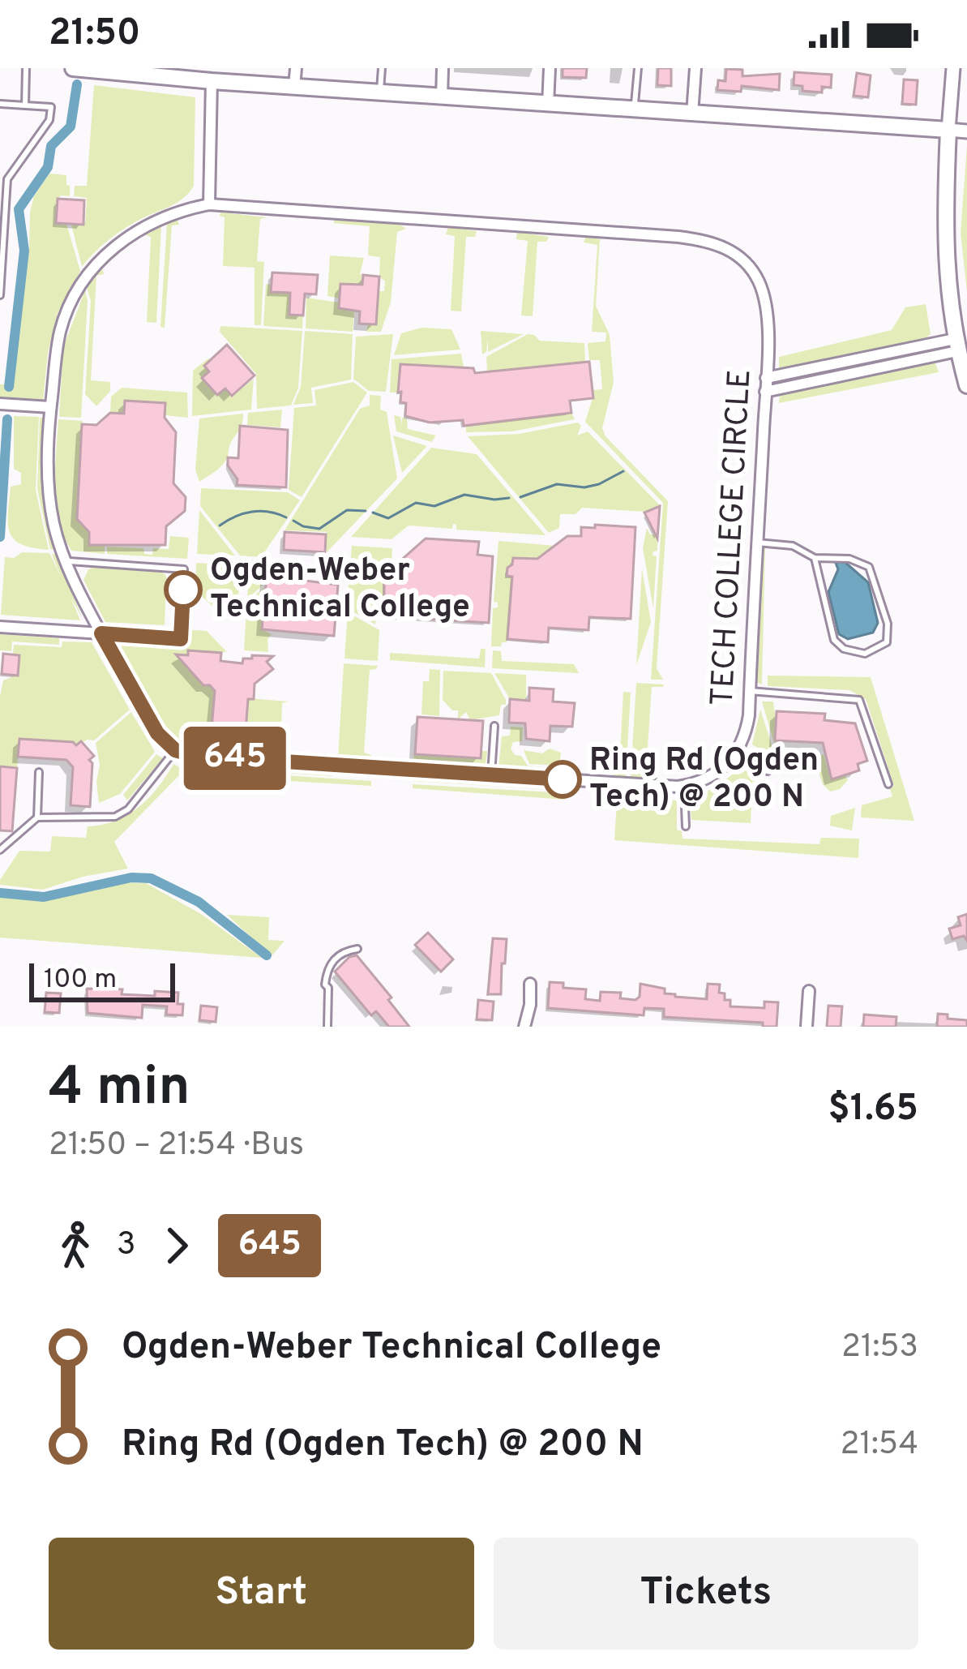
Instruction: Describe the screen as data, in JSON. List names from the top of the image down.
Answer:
{
  "streets": {
    "street": ["TECH COLLEGE CIRCLE"]
  },
  "places": ["Ogden-Weber Technical College", "Ring Rd (Ogden Tech) @ 200 N"],
  "lines": ["bus line 645"],
  "scale_bar": "100 m",
  "page": {
    "status": "21:50",
    "on_map": "645",
    "scale": "100 m",
    "heading": ["4 min", "21:50 – 21:54 · Bus", "$1.65"],
    "legs": ["3", "645"],
    "list": [
      {
        "name": "Ogden-Weber Technical College",
        "value": "21:53"
      },
      {
        "name": "Ring Rd (Ogden Tech) @ 200 N",
        "value": "21:54"
      }
    ],
    "buttons": ["Start", "Tickets"]
  }
}
